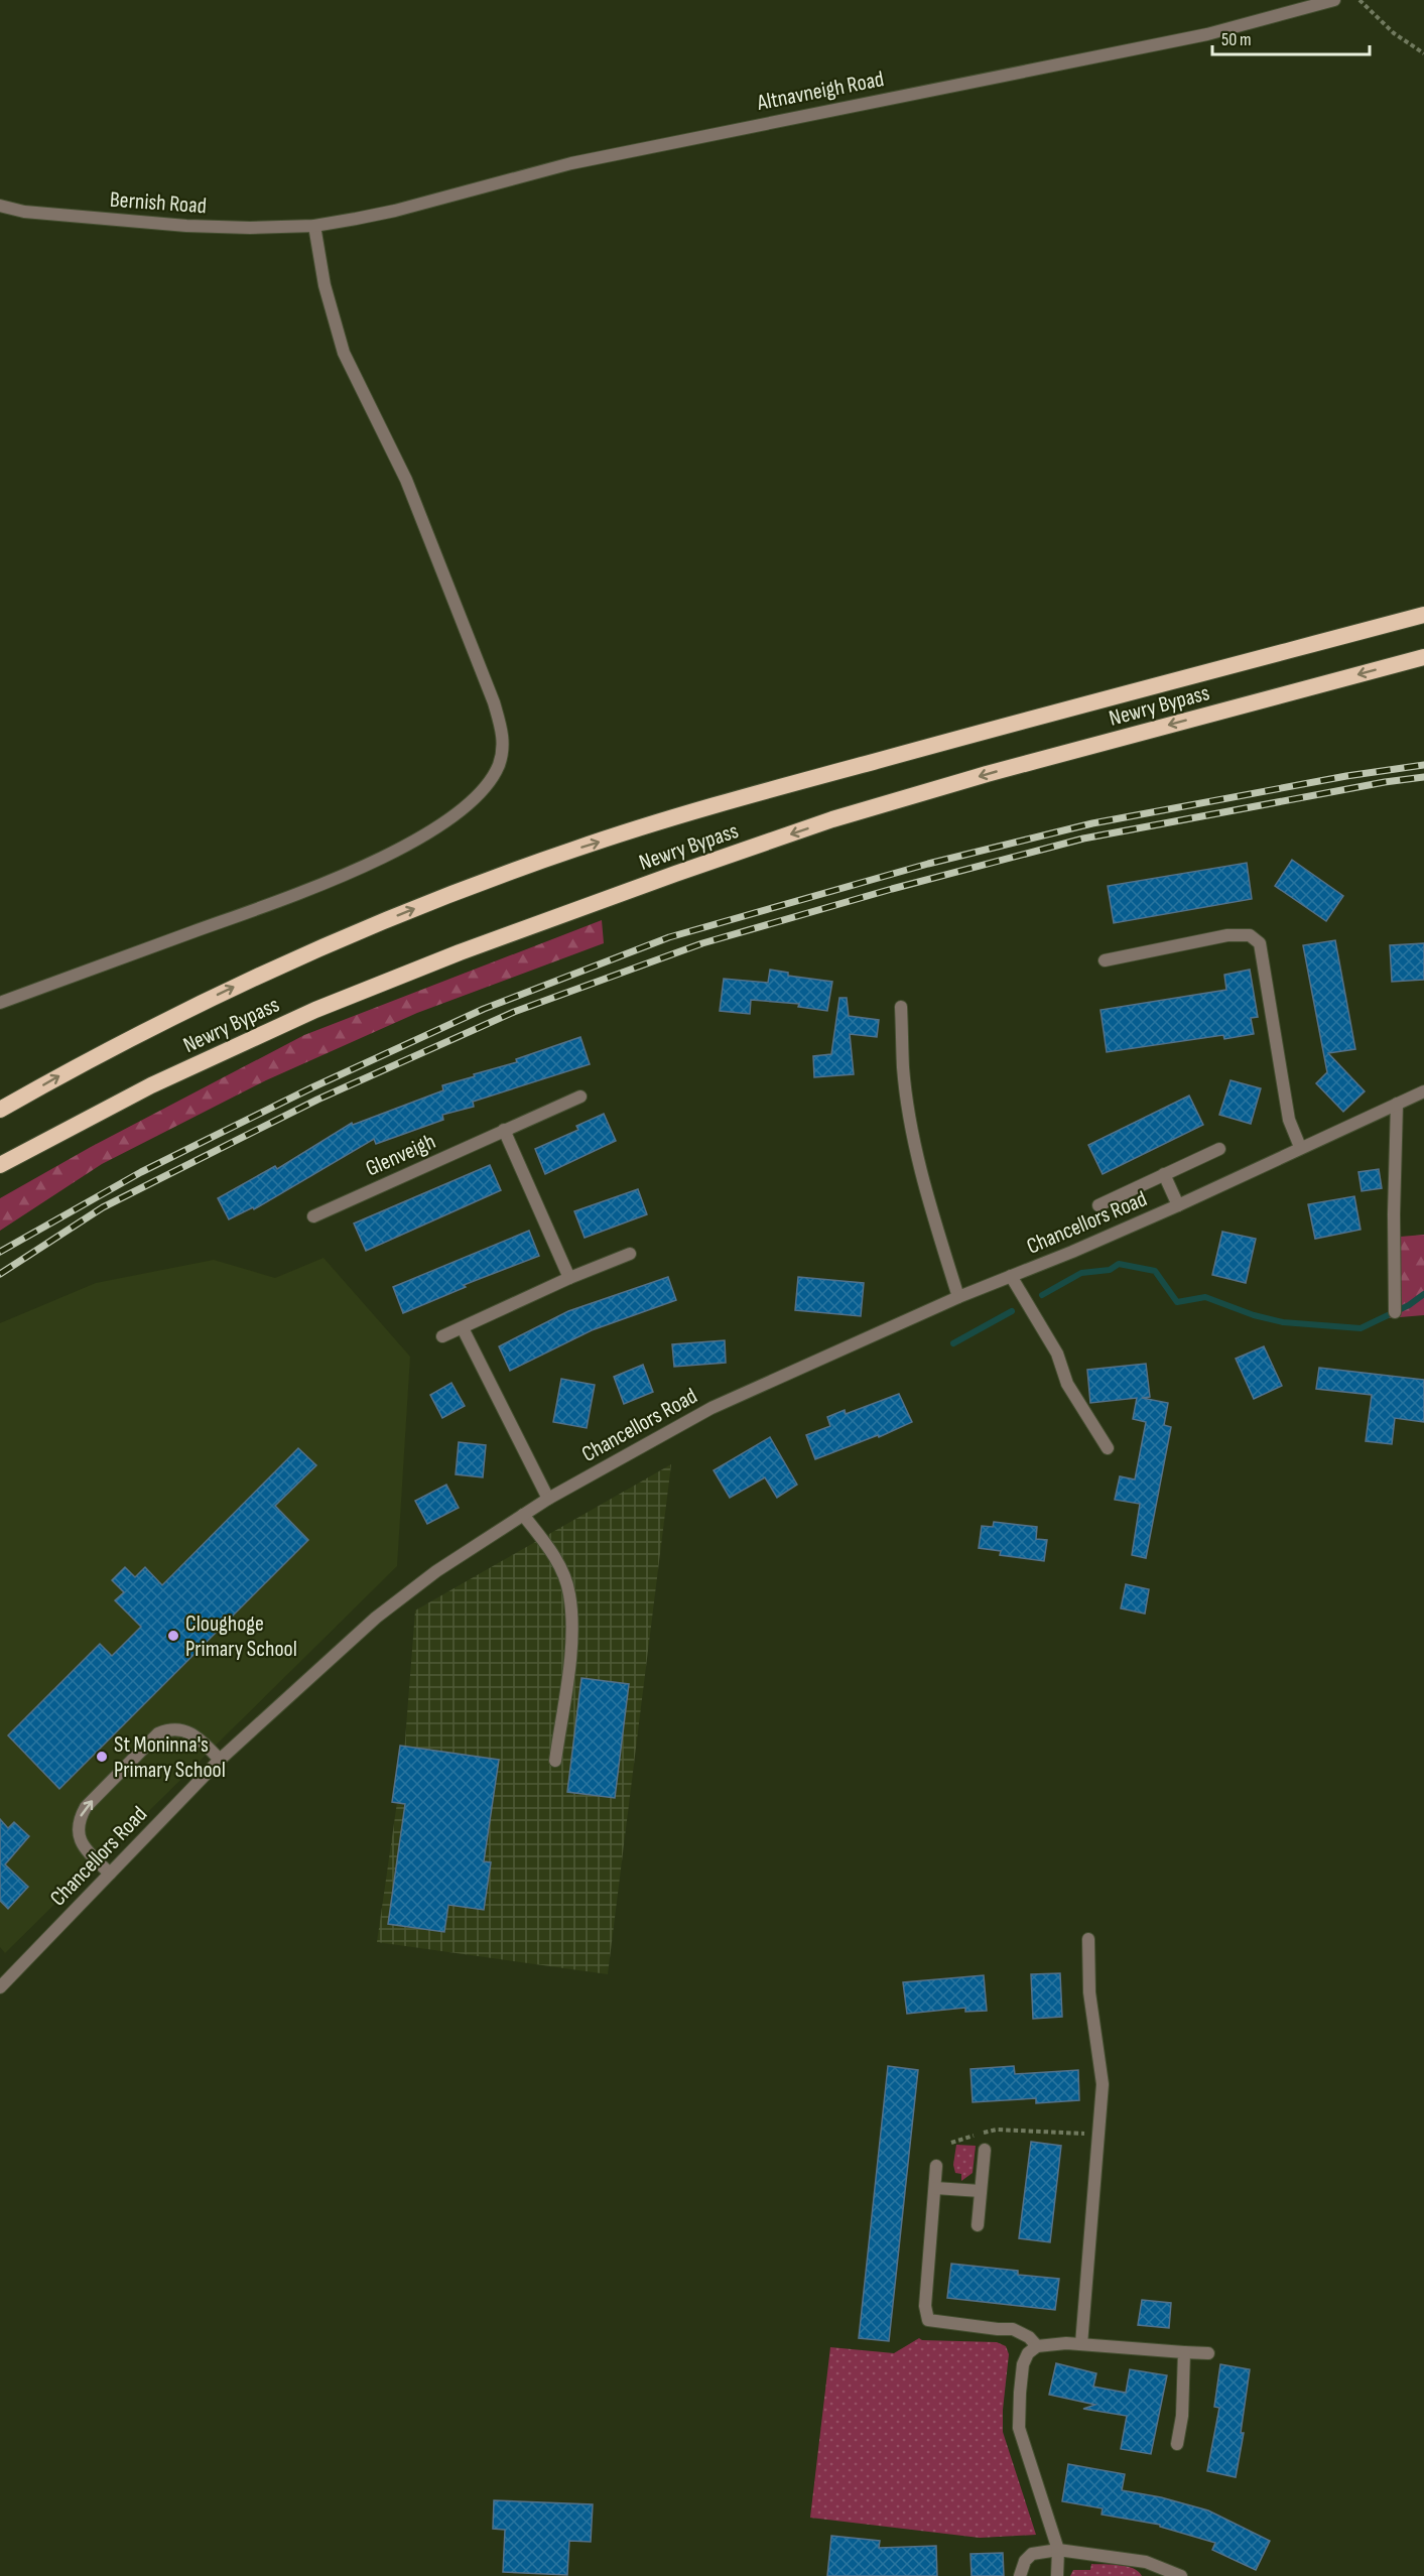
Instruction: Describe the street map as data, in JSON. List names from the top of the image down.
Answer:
{
  "streets": {
    "highway": ["Newry Bypass"],
    "street": [
      "Altnavneigh Road",
      "Bernish Road",
      "Glenveigh",
      "Chancellors Road"
    ]
  },
  "crossings": [
    ["Altnavneigh Road", "Bernish Road"]
  ],
  "places": ["Cloughoge Primary School", "St Moninna's Primary School"],
  "scale_bar": "50 m"
}
